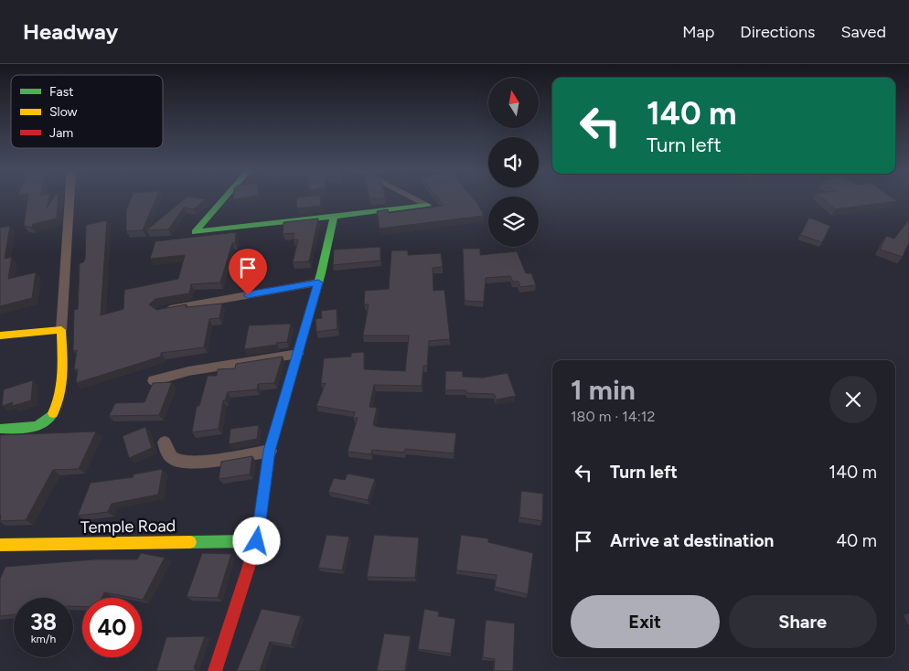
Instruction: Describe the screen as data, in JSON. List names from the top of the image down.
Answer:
{
  "streets": {
    "street": ["Temple Road"]
  },
  "legend": ["Fast", "Slow", "Jam"],
  "north": "top",
  "page": {
    "header": "Headway",
    "nav": ["Map", "Directions", "Saved"],
    "turn": ["140 m", "Turn left"],
    "heading": ["1 min", "180 m · 14:12"],
    "list": [
      {
        "name": "Turn left",
        "value": "140 m"
      },
      {
        "name": "Arrive at destination",
        "value": "40 m"
      }
    ],
    "buttons": ["Exit", "Share"],
    "speed": "38 km/h",
    "limit": "40"
  }
}
